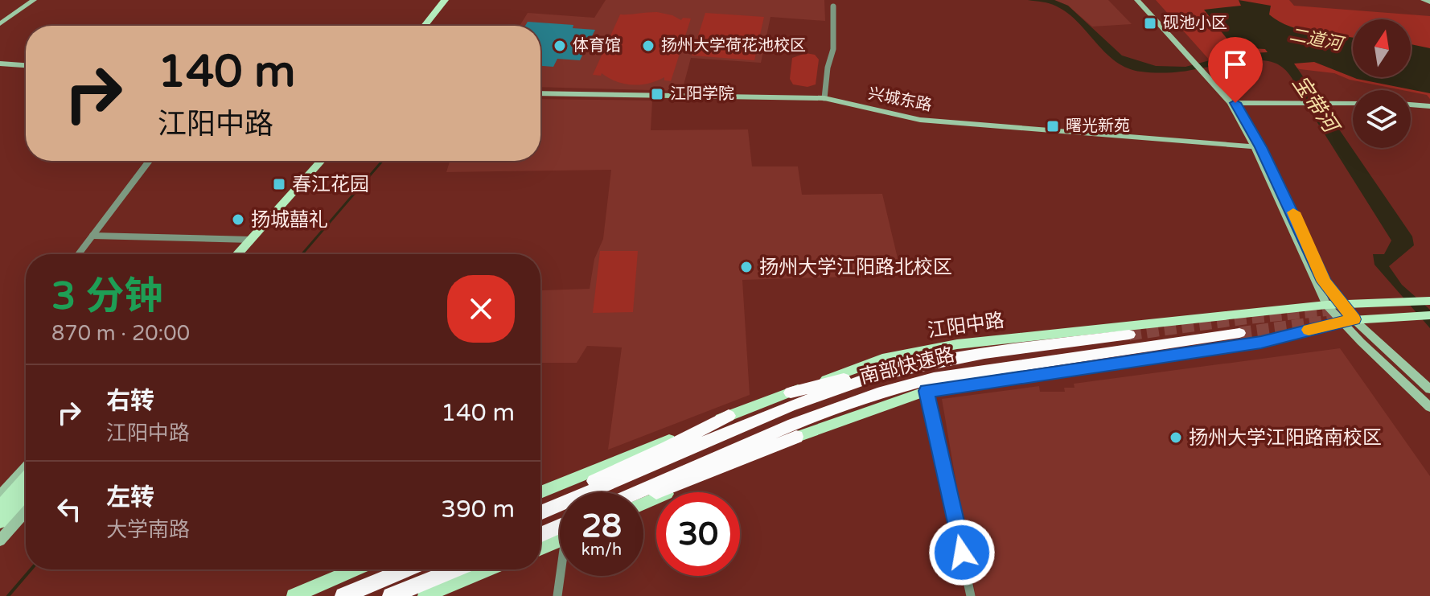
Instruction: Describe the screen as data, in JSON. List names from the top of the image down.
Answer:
{
  "streets": {
    "highway": ["南部快速路"],
    "main road": ["江阳中路"],
    "street": ["兴城东路"]
  },
  "water": ["二道河", "宝带河"],
  "places": {
    "transit": [
      "砚池小区",
      "江阳学院",
      "曙光新苑",
      "春江花园"
    ],
    "other": [
      "体育馆",
      "扬州大学荷花池校区",
      "扬城囍礼",
      "扬州大学江阳路北校区",
      "扬州大学江阳路南校区"
    ]
  },
  "north": "top",
  "page": {
    "turn": ["140 m", "江阳中路"],
    "heading": ["3 分钟", "870 m · 20:00"],
    "list": [
      {
        "name": "右转",
        "note": "江阳中路",
        "value": "140 m"
      },
      {
        "name": "左转",
        "note": "大学南路",
        "value": "390 m"
      }
    ],
    "speed": "28 km/h",
    "limit": "30"
  }
}
